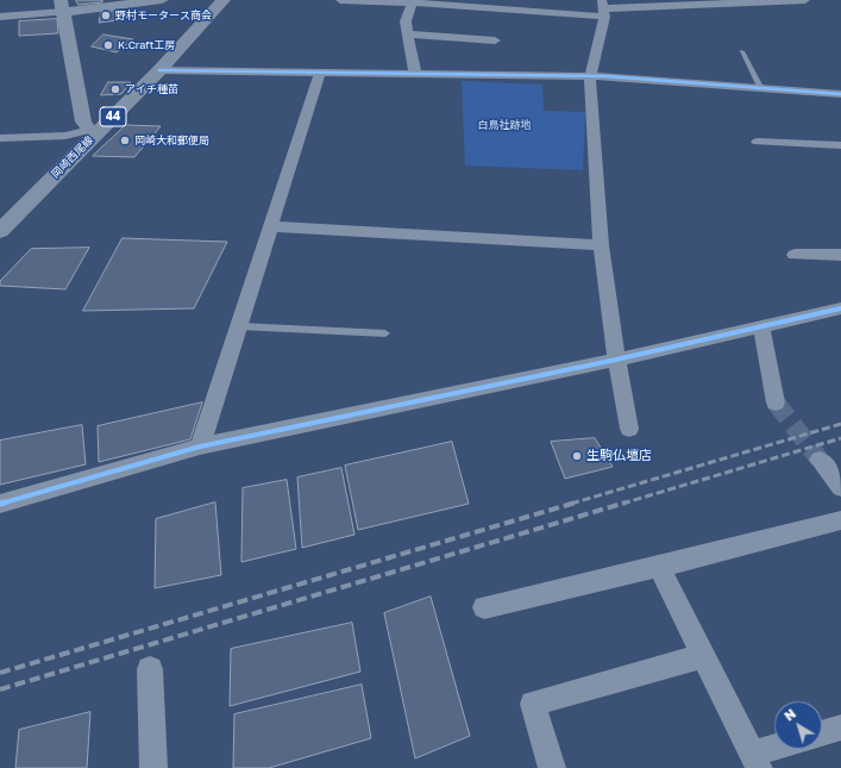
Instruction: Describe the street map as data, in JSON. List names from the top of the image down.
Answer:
{
  "streets": {
    "main road": ["44", "岡崎西尾線"]
  },
  "parks": ["白鳥社跡地"],
  "places": [
    "野村モータース商会",
    "K.Craft工房",
    "アイチ種苗",
    "岡崎大和郵便局",
    "生駒仏壇店"
  ],
  "north": "top left"
}
